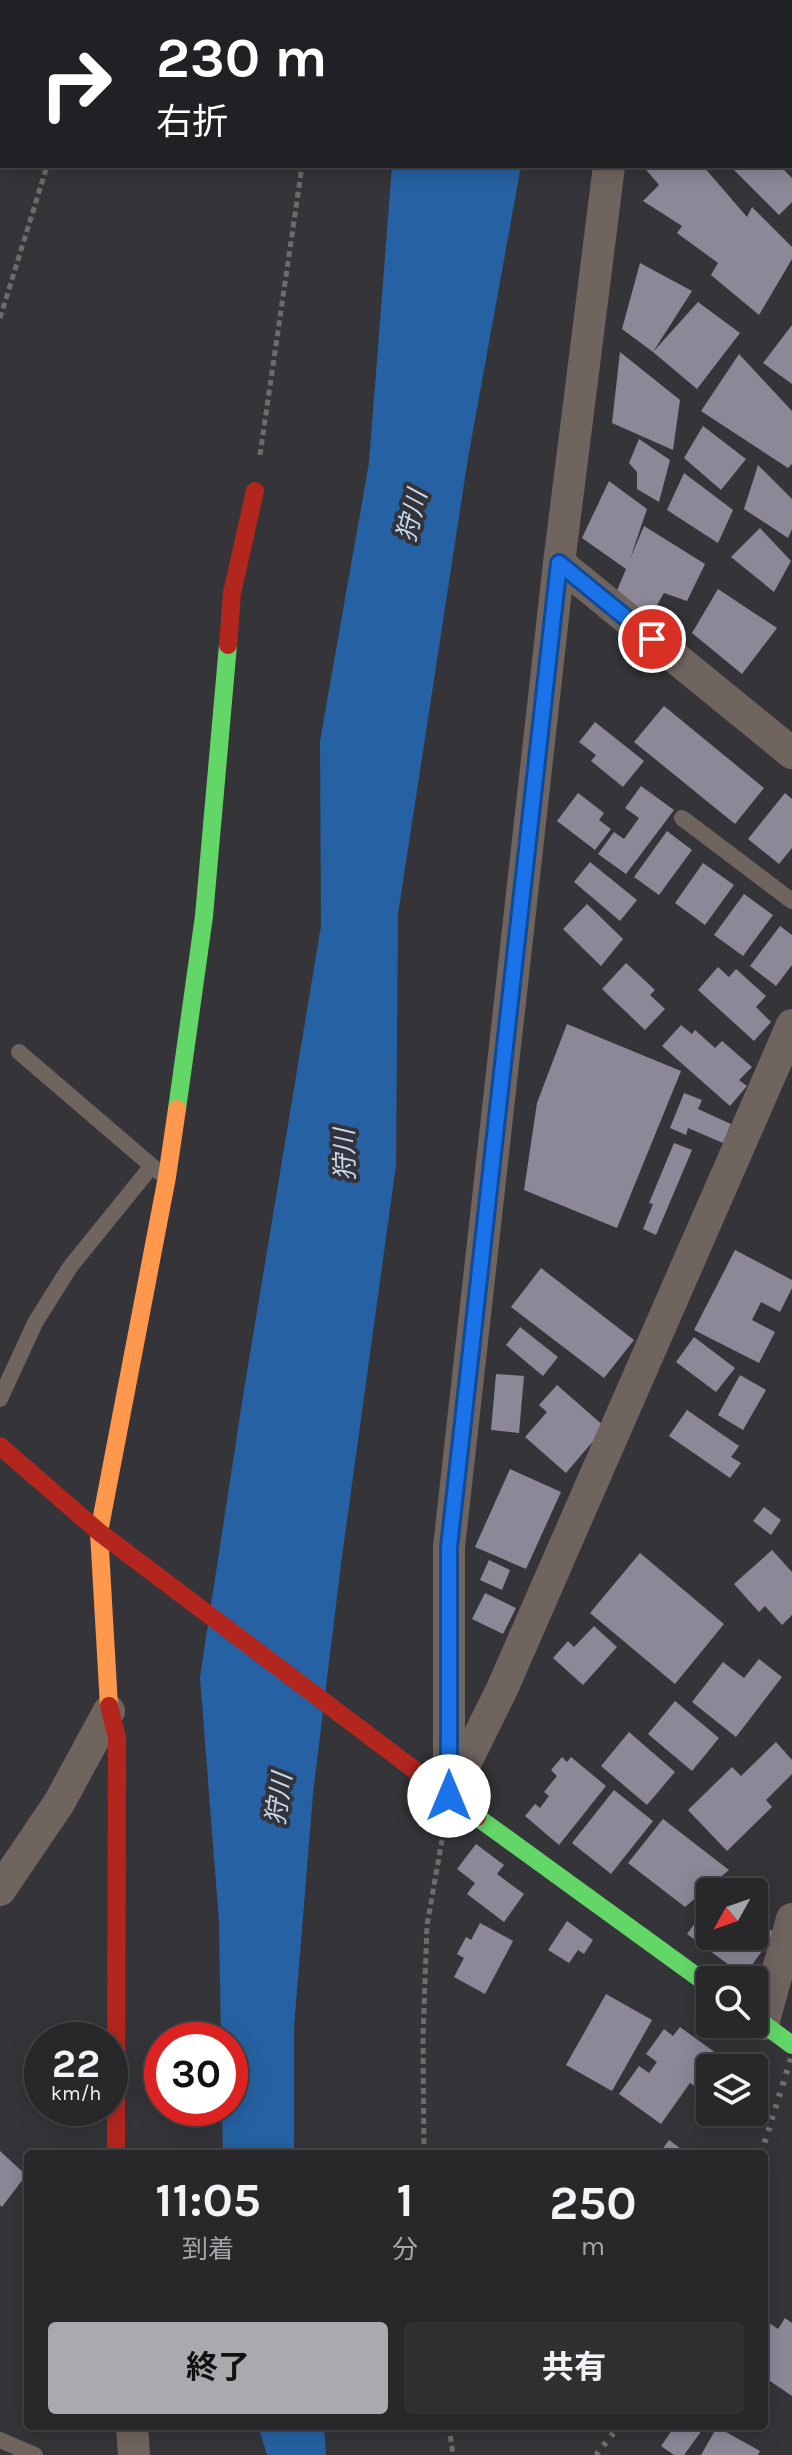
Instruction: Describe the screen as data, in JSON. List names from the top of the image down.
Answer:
{
  "water": ["狩川"],
  "north": "bottom left",
  "page": {
    "turn": ["230 m", "右折"],
    "speed": "22 km/h",
    "limit": "30",
    "eta": [
      "11:05",
      "到着",
      "1",
      "分",
      "250",
      "m"
    ],
    "buttons": ["終了", "共有"]
  }
}
